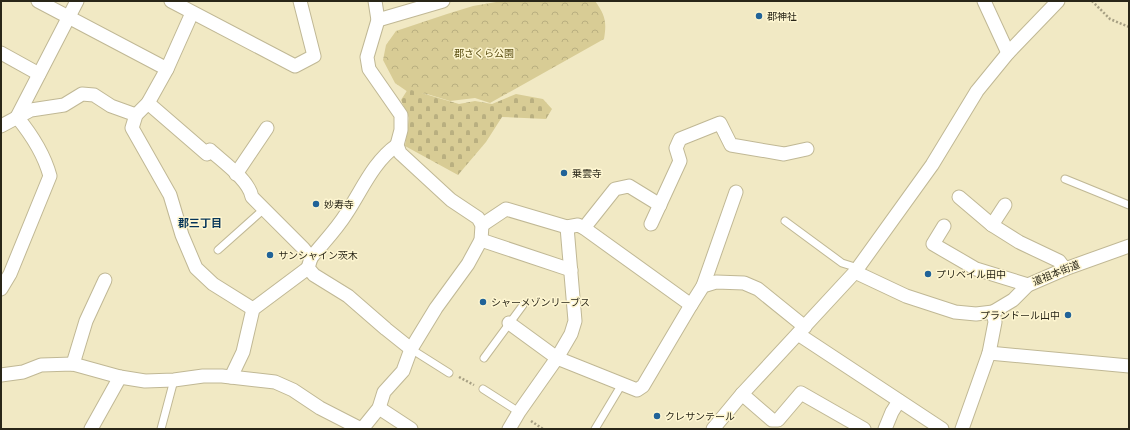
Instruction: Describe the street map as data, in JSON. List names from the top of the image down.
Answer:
{
  "streets": {
    "street": ["道祖本街道"]
  },
  "districts": ["郡三丁目"],
  "parks": ["郡さくら公園"],
  "places": [
    "郡神社",
    "乗雲寺",
    "妙寿寺",
    "サンシャイン茨木",
    "プリベイル田中",
    "シャーメゾンリーブス",
    "プランドール山中",
    "クレサンテール"
  ]
}
